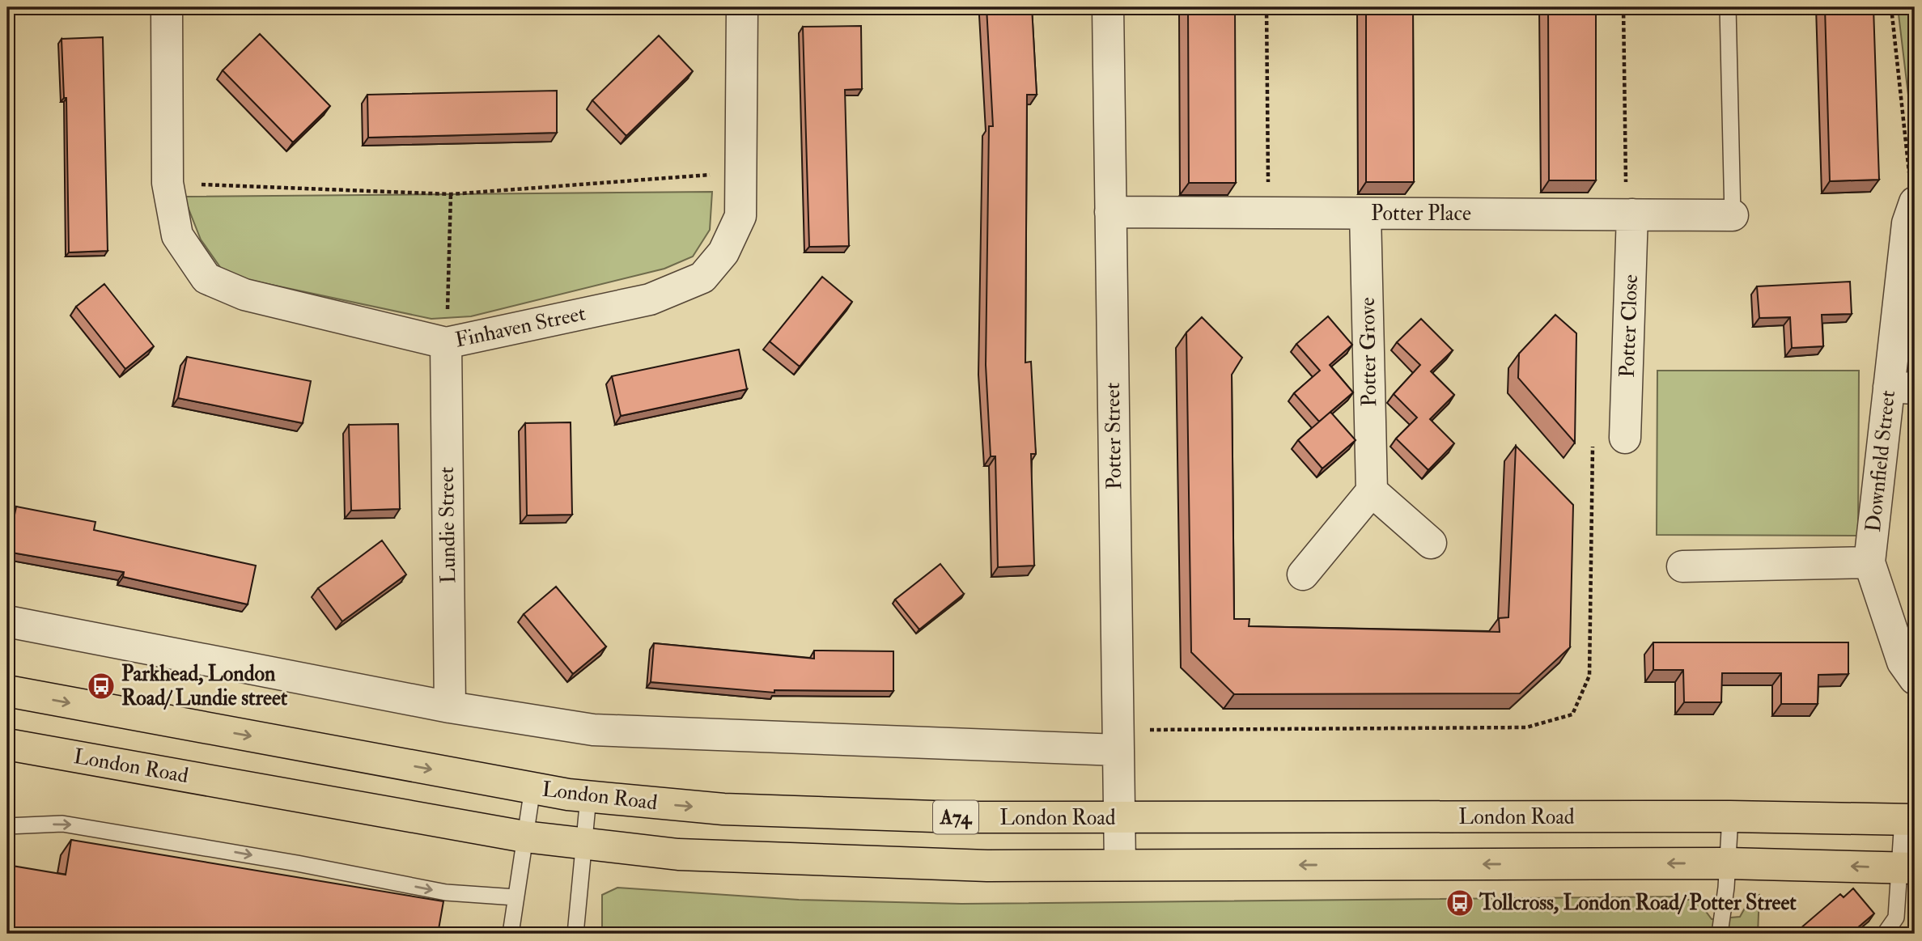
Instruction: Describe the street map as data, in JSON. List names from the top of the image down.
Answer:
{
  "streets": {
    "main road": ["London Road", "A74"],
    "street": [
      "Potter Place",
      "Potter Close",
      "Finhaven Street",
      "Potter Grove",
      "Potter Street",
      "Downfield Street",
      "Lundie Street"
    ]
  },
  "crossings": [
    ["Potter Place", "Potter Close"],
    ["Potter Place", "Potter Grove"],
    ["Potter Place", "Potter Street"],
    ["Finhaven Street", "Lundie Street"],
    ["Potter Street", "London Road"]
  ],
  "places": {
    "bus stop": ["Parkhead, London Road/ Lundie street", "Tollcross, London Road/ Potter Street"]
  }
}
